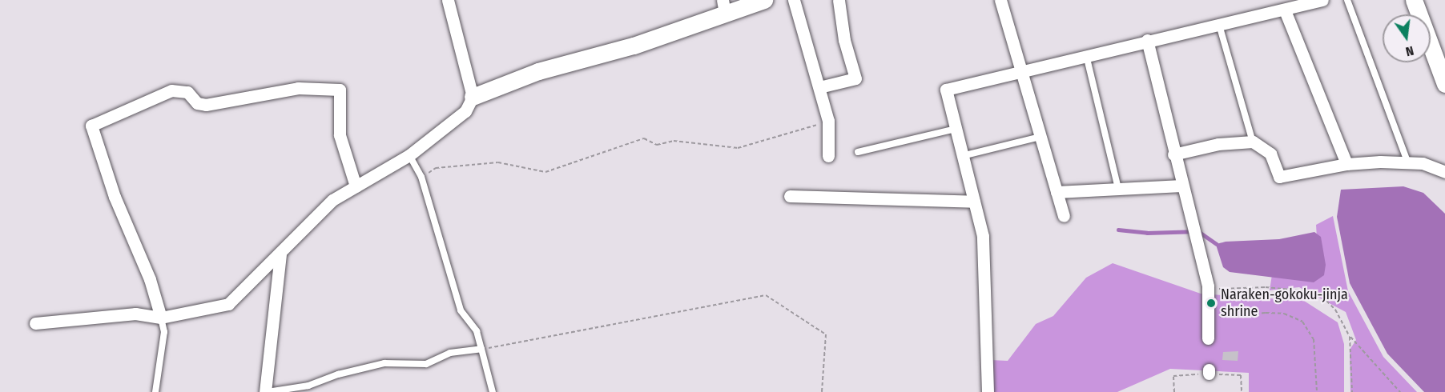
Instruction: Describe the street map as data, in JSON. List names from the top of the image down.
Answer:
{
  "places": ["Naraken-gokoku-jinja shrine"],
  "north": "bottom"
}
